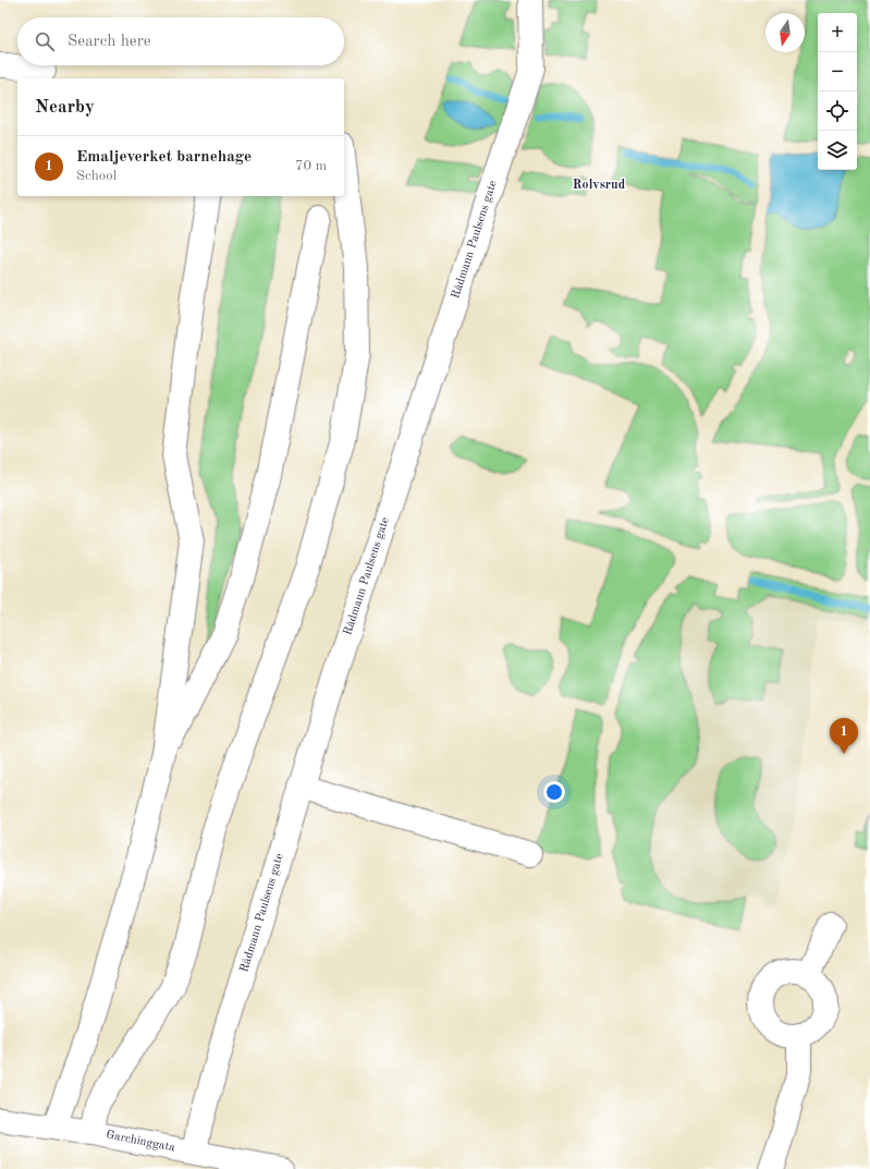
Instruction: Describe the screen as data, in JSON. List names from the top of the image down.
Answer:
{
  "streets": {
    "street": ["Rådmann Paulsens gate", "Garchinggata"]
  },
  "crossings": [
    ["Rådmann Paulsens gate", "Garchinggata"]
  ],
  "districts": ["Rolvsrud"],
  "north": "bottom",
  "page": {
    "map_buttons": ["+", "−"],
    "search": "Search here",
    "heading": "Nearby",
    "list": [
      {
        "mark": "1",
        "name": "Emaljeverket barnehage",
        "note": "School",
        "value": "70 m"
      }
    ],
    "pins": "1"
  }
}
